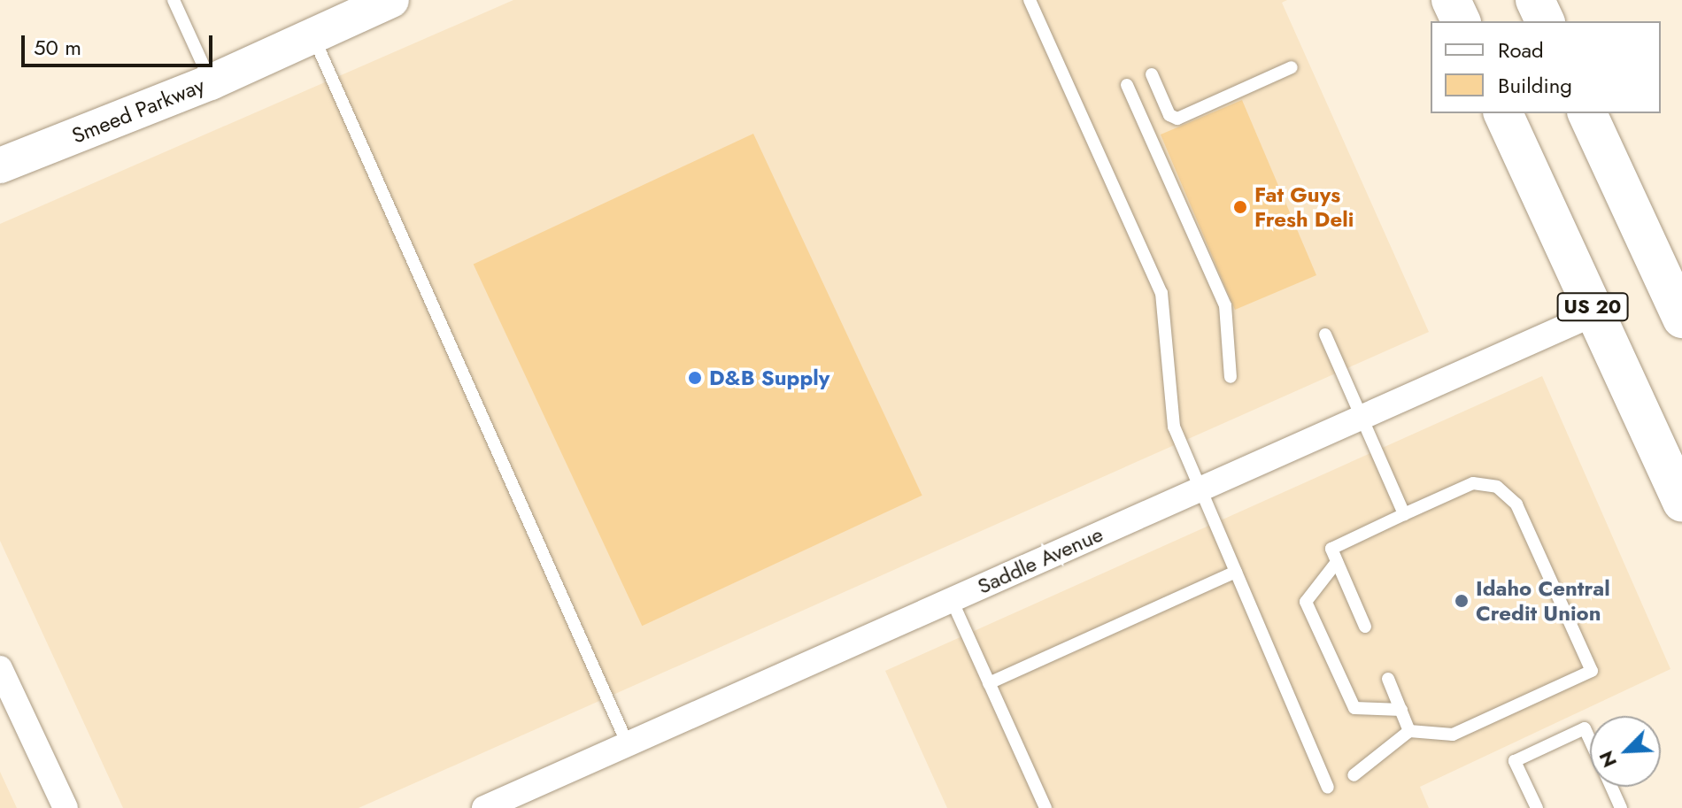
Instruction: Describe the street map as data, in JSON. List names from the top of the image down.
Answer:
{
  "streets": {
    "main road": ["US 20"],
    "street": ["Smeed Parkway", "Saddle Avenue"]
  },
  "crossings": [
    ["US 20", "Saddle Avenue"]
  ],
  "places": ["Fat Guys Fresh Deli", "D&B Supply", "Idaho Central Credit Union"],
  "legend": ["Road", "Building"],
  "scale_bar": "50 m",
  "north": "bottom left"
}
